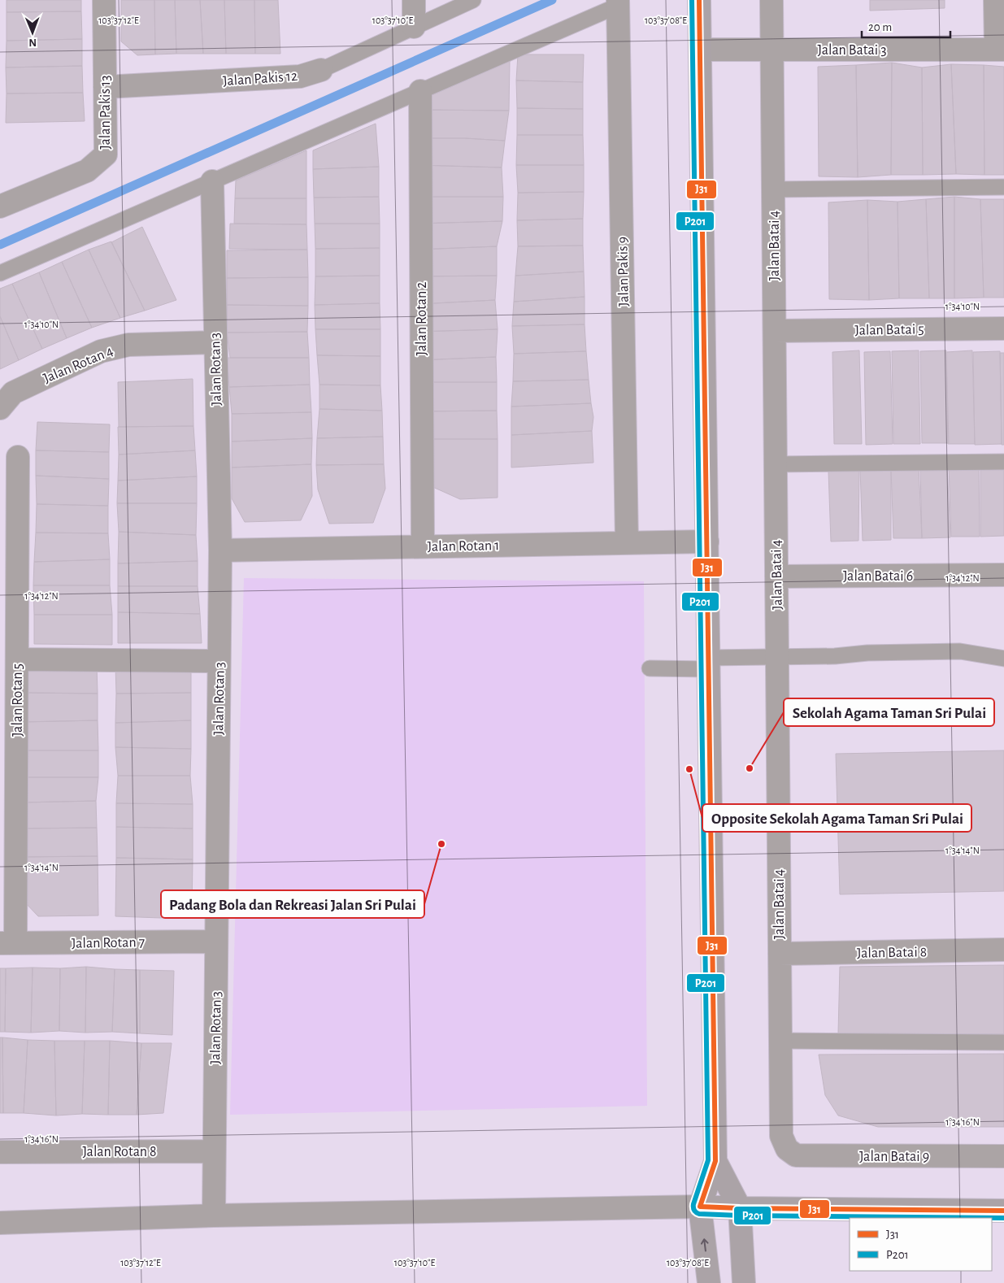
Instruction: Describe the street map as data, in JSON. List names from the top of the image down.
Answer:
{
  "streets": {
    "street": [
      "Jalan Batai 3",
      "Jalan Pakis 12",
      "Jalan Pakis 13",
      "Jalan Batai 4",
      "Jalan Pakis 9",
      "Jalan Rotan 2",
      "Jalan Batai 5",
      "Jalan Rotan 4",
      "Jalan Rotan 3",
      "Jalan Rotan 1",
      "Jalan Batai 6",
      "Jalan Rotan 5",
      "Jalan Rotan 7",
      "Jalan Batai 8",
      "Jalan Rotan 8",
      "Jalan Batai 9"
    ]
  },
  "crossings": [
    ["Jalan Batai 3", "Jalan Batai 4"],
    ["Jalan Pakis 12", "Jalan Pakis 13"],
    ["Jalan Batai 4", "Jalan Batai 5"],
    ["Jalan Batai 4", "Jalan Batai 6"],
    ["Jalan Batai 4", "Jalan Batai 8"],
    ["Jalan Batai 4", "Jalan Batai 9"],
    ["Jalan Pakis 9", "Jalan Rotan 1"],
    ["Jalan Rotan 2", "Jalan Rotan 1"],
    ["Jalan Rotan 4", "Jalan Rotan 3"],
    ["Jalan Rotan 3", "Jalan Rotan 1"],
    ["Jalan Rotan 3", "Jalan Rotan 7"],
    ["Jalan Rotan 3", "Jalan Rotan 8"],
    ["Jalan Rotan 5", "Jalan Rotan 7"]
  ],
  "places": ["Sekolah Agama Taman Sri Pulai", "Opposite Sekolah Agama Taman Sri Pulai", "Padang Bola dan Rekreasi Jalan Sri Pulai"],
  "lines": ["transit line J31", "transit line P201"],
  "legend": ["J31", "P201"],
  "scale_bar": "20 m",
  "north": "bottom",
  "coordinates": [
    "103°37'12\"E",
    "103°37'10\"E",
    "103°37'08\"E",
    "1°34'10\"N",
    "1°34'12\"N",
    "1°34'14\"N",
    "1°34'16\"N"
  ]
}
